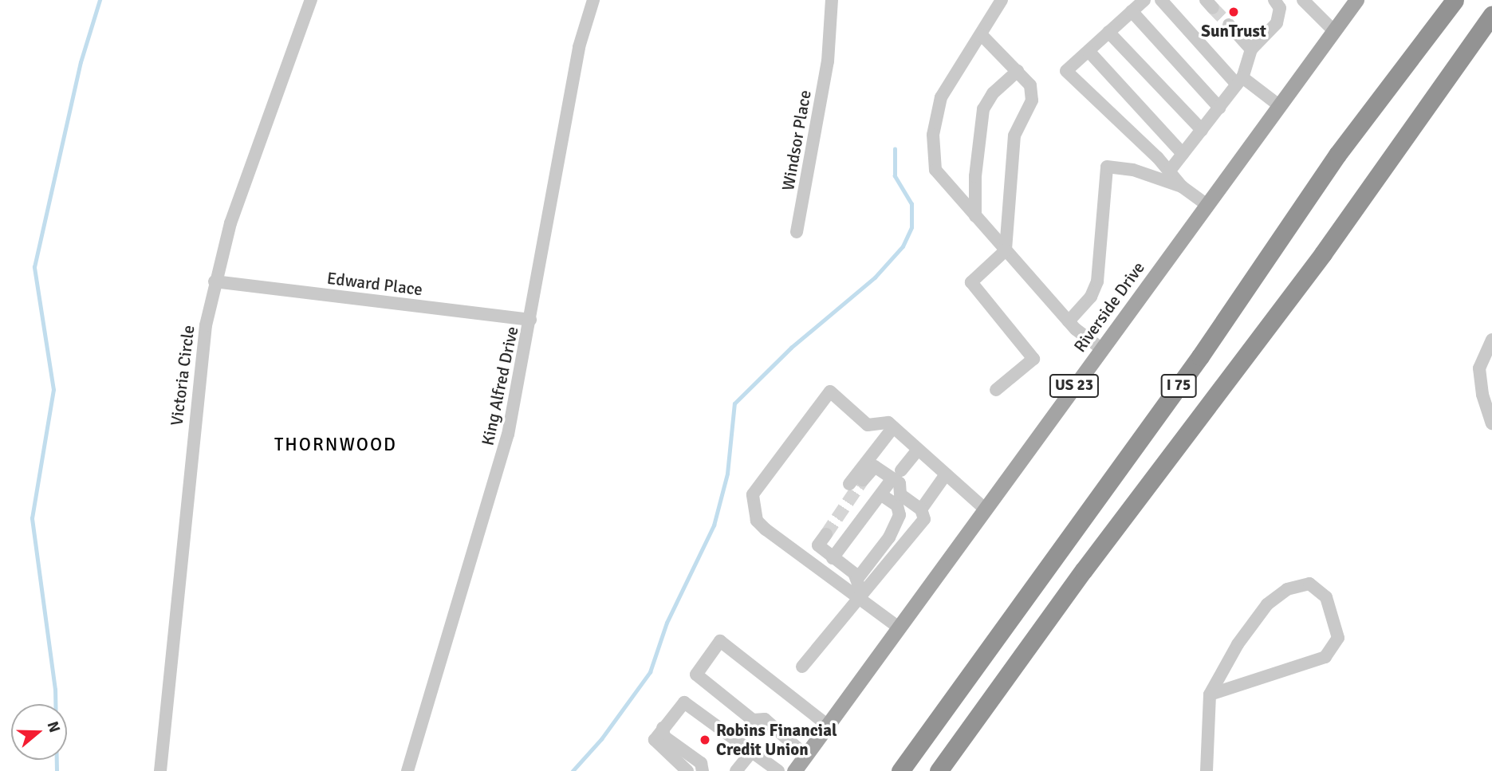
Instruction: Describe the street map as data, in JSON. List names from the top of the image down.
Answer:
{
  "streets": {
    "highway": ["I 75"],
    "main road": ["Riverside Drive", "US 23"],
    "street": [
      "Windsor Place",
      "Edward Place",
      "Victoria Circle",
      "King Alfred Drive"
    ]
  },
  "crossings": [
    ["Edward Place", "Victoria Circle"],
    ["Edward Place", "King Alfred Drive"]
  ],
  "districts": ["THORNWOOD"],
  "places": ["SunTrust", "Robins Financial Credit Union"],
  "north": "right"
}
